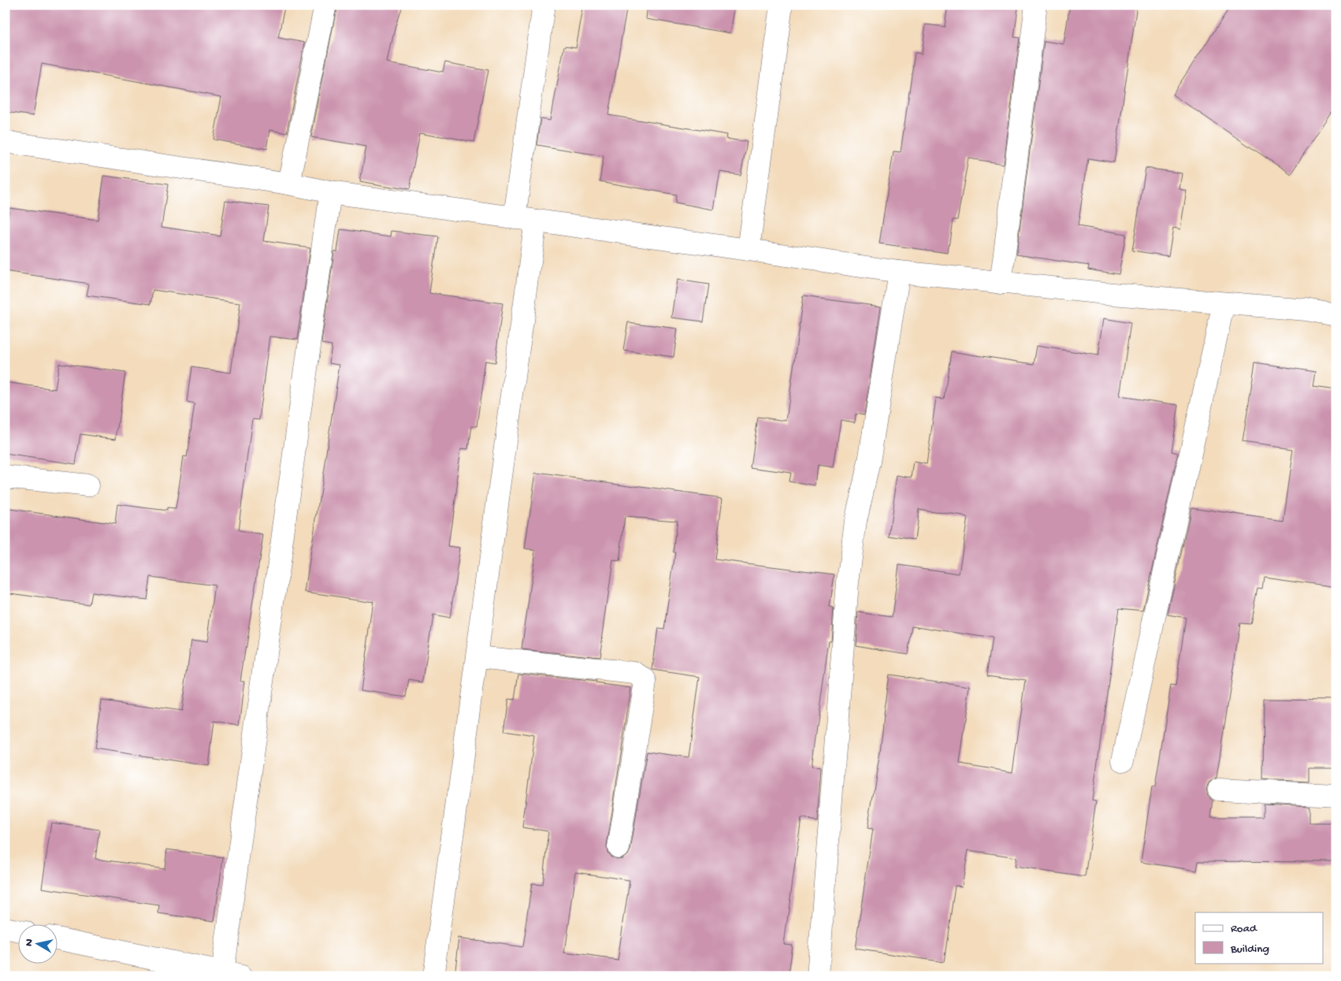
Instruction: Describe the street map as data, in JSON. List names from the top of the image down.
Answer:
{
  "legend": ["Road", "Building"],
  "north": "left"
}
